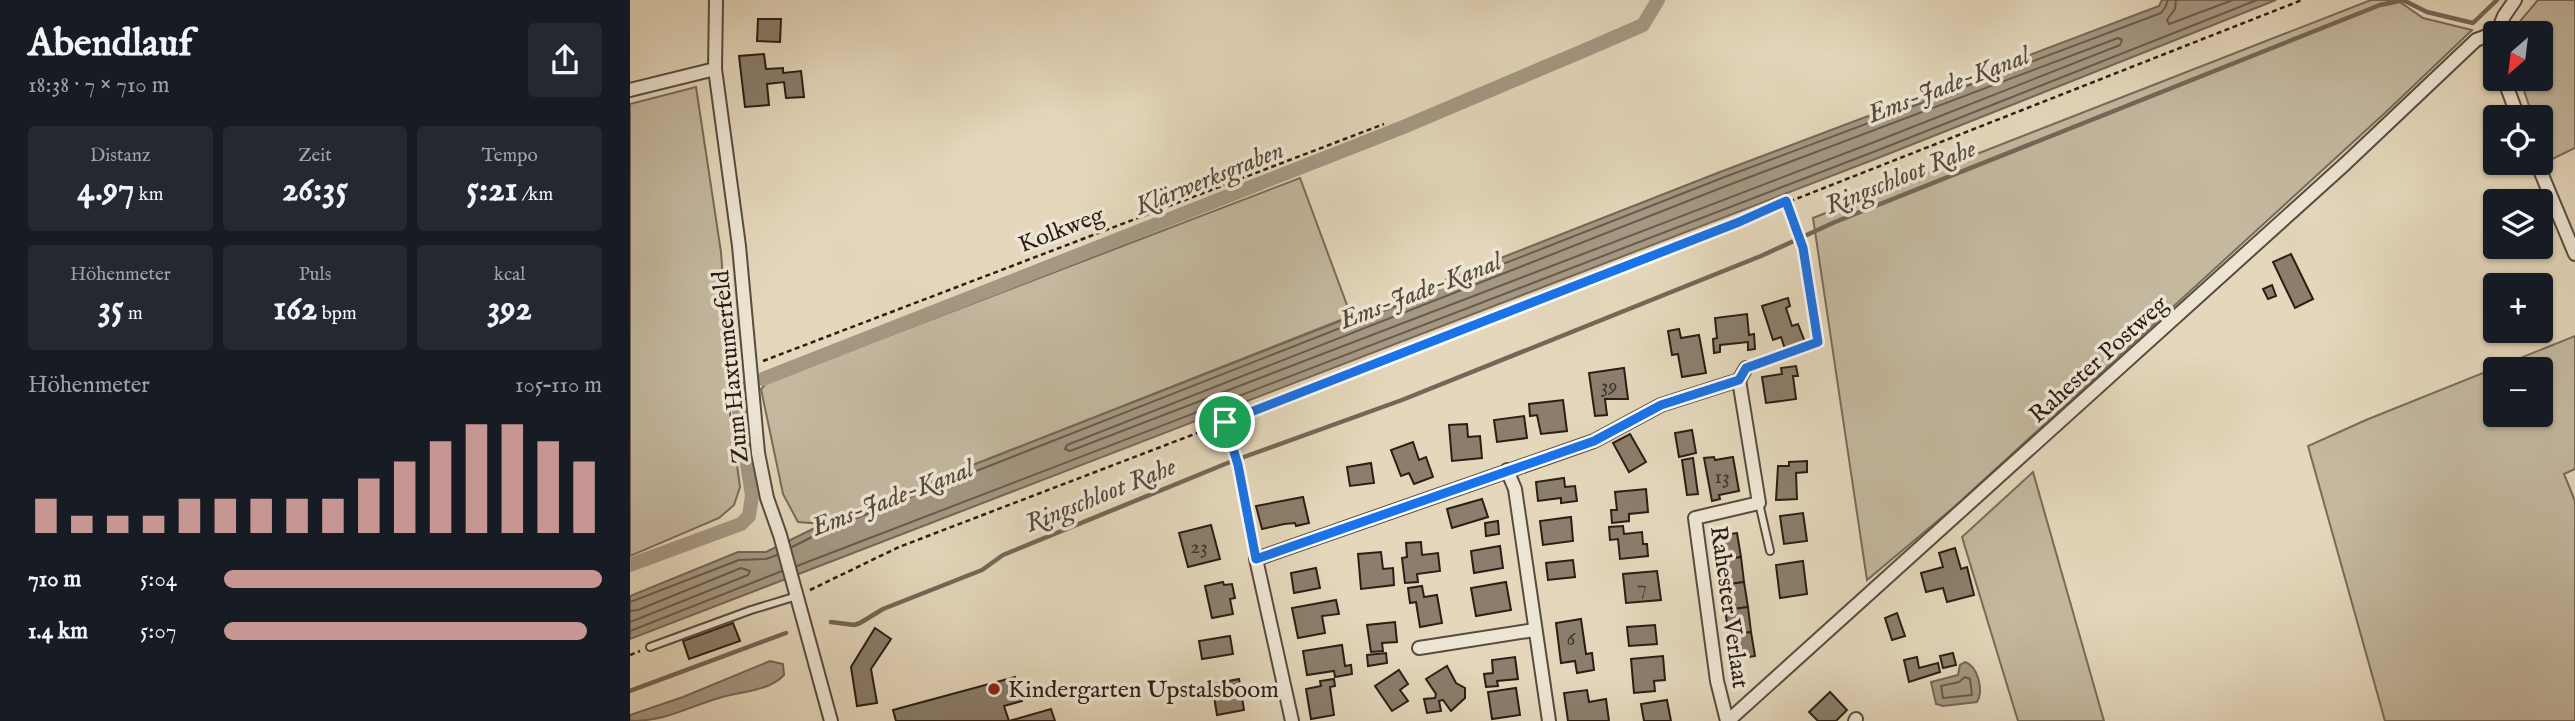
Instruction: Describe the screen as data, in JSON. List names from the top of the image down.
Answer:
{
  "streets": {
    "street": ["Rahester Postweg", "Zum Haxtumerfeld", "Rahester Verlaat"],
    "path": ["Kolkweg"]
  },
  "crossings": [
    ["Kolkweg", "Zum Haxtumerfeld"],
    ["Rahester Postweg", "Rahester Verlaat"]
  ],
  "water": ["Ems-Jade-Kanal", "Ringschloot Rahe", "Klärwerksgraben"],
  "places": ["Kindergarten Upstalsboom"],
  "house_numbers": [
    "39",
    "13",
    "23",
    "7",
    "6"
  ],
  "north": "bottom left",
  "page": {
    "heading": ["Abendlauf", "18:38 · 7 × 710 m"],
    "map_buttons": ["+", "−"],
    "stats": [
      ["Distanz", "4.97 km"],
      ["Zeit", "26:35"],
      ["Tempo", "5:21 /km"],
      ["Höhenmeter", "35 m"],
      ["Puls", "162 bpm"],
      ["kcal", "392"]
    ],
    "chart": ["Höhenmeter", "105–110 m"],
    "list": [
      {
        "name": "710 m",
        "note": "5:04"
      },
      {
        "name": "1.4 km",
        "note": "5:07"
      }
    ]
  }
}
